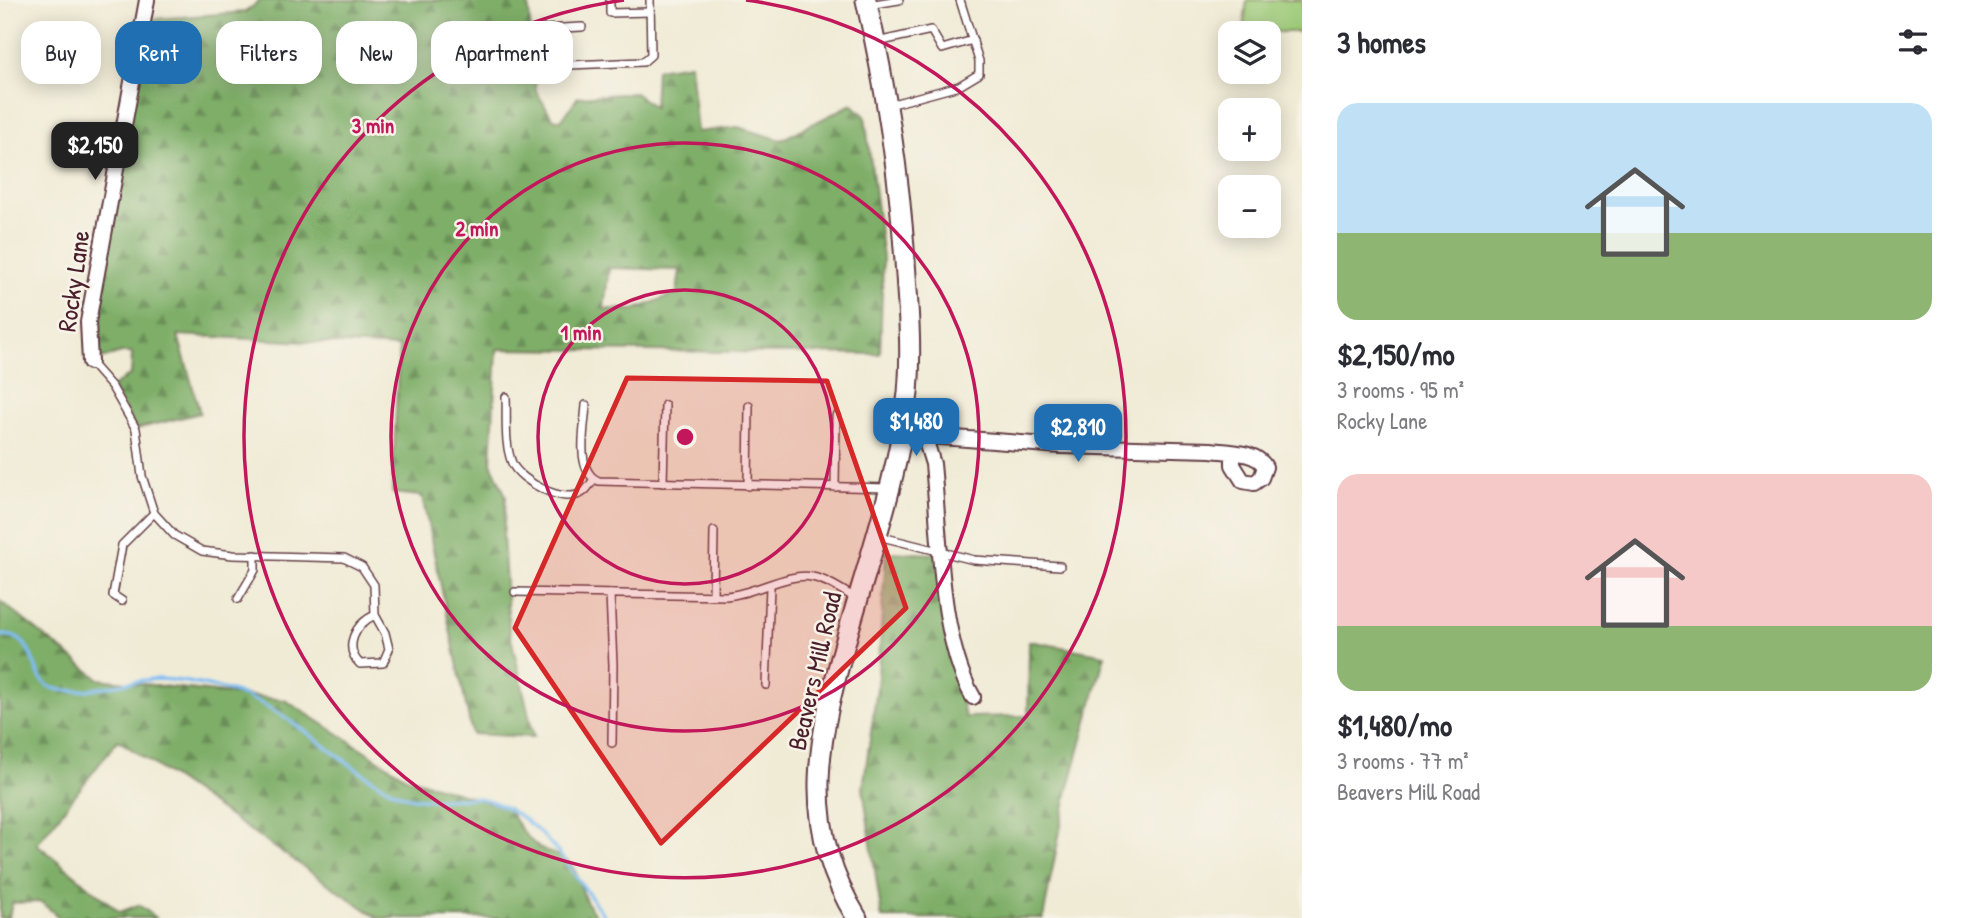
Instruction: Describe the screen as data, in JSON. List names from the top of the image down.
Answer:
{
  "streets": {
    "street": ["Rocky Lane", "Beavers Mill Road"]
  },
  "page": {
    "heading": "3 homes",
    "map_buttons": ["+", "−"],
    "chip": [
      "Buy",
      "Rent",
      "Filters",
      "New",
      "Apartment"
    ],
    "list": [
      {
        "name": "$2,150/mo",
        "note": "3 rooms · 95 m² · Rocky Lane"
      },
      {
        "name": "$1,480/mo",
        "note": "3 rooms · 77 m² · Beavers Mill Road"
      }
    ],
    "price": ["$2,150", "$1,480", "$2,810"]
  },
  "rings": ["3 min", "2 min", "1 min"]
}
